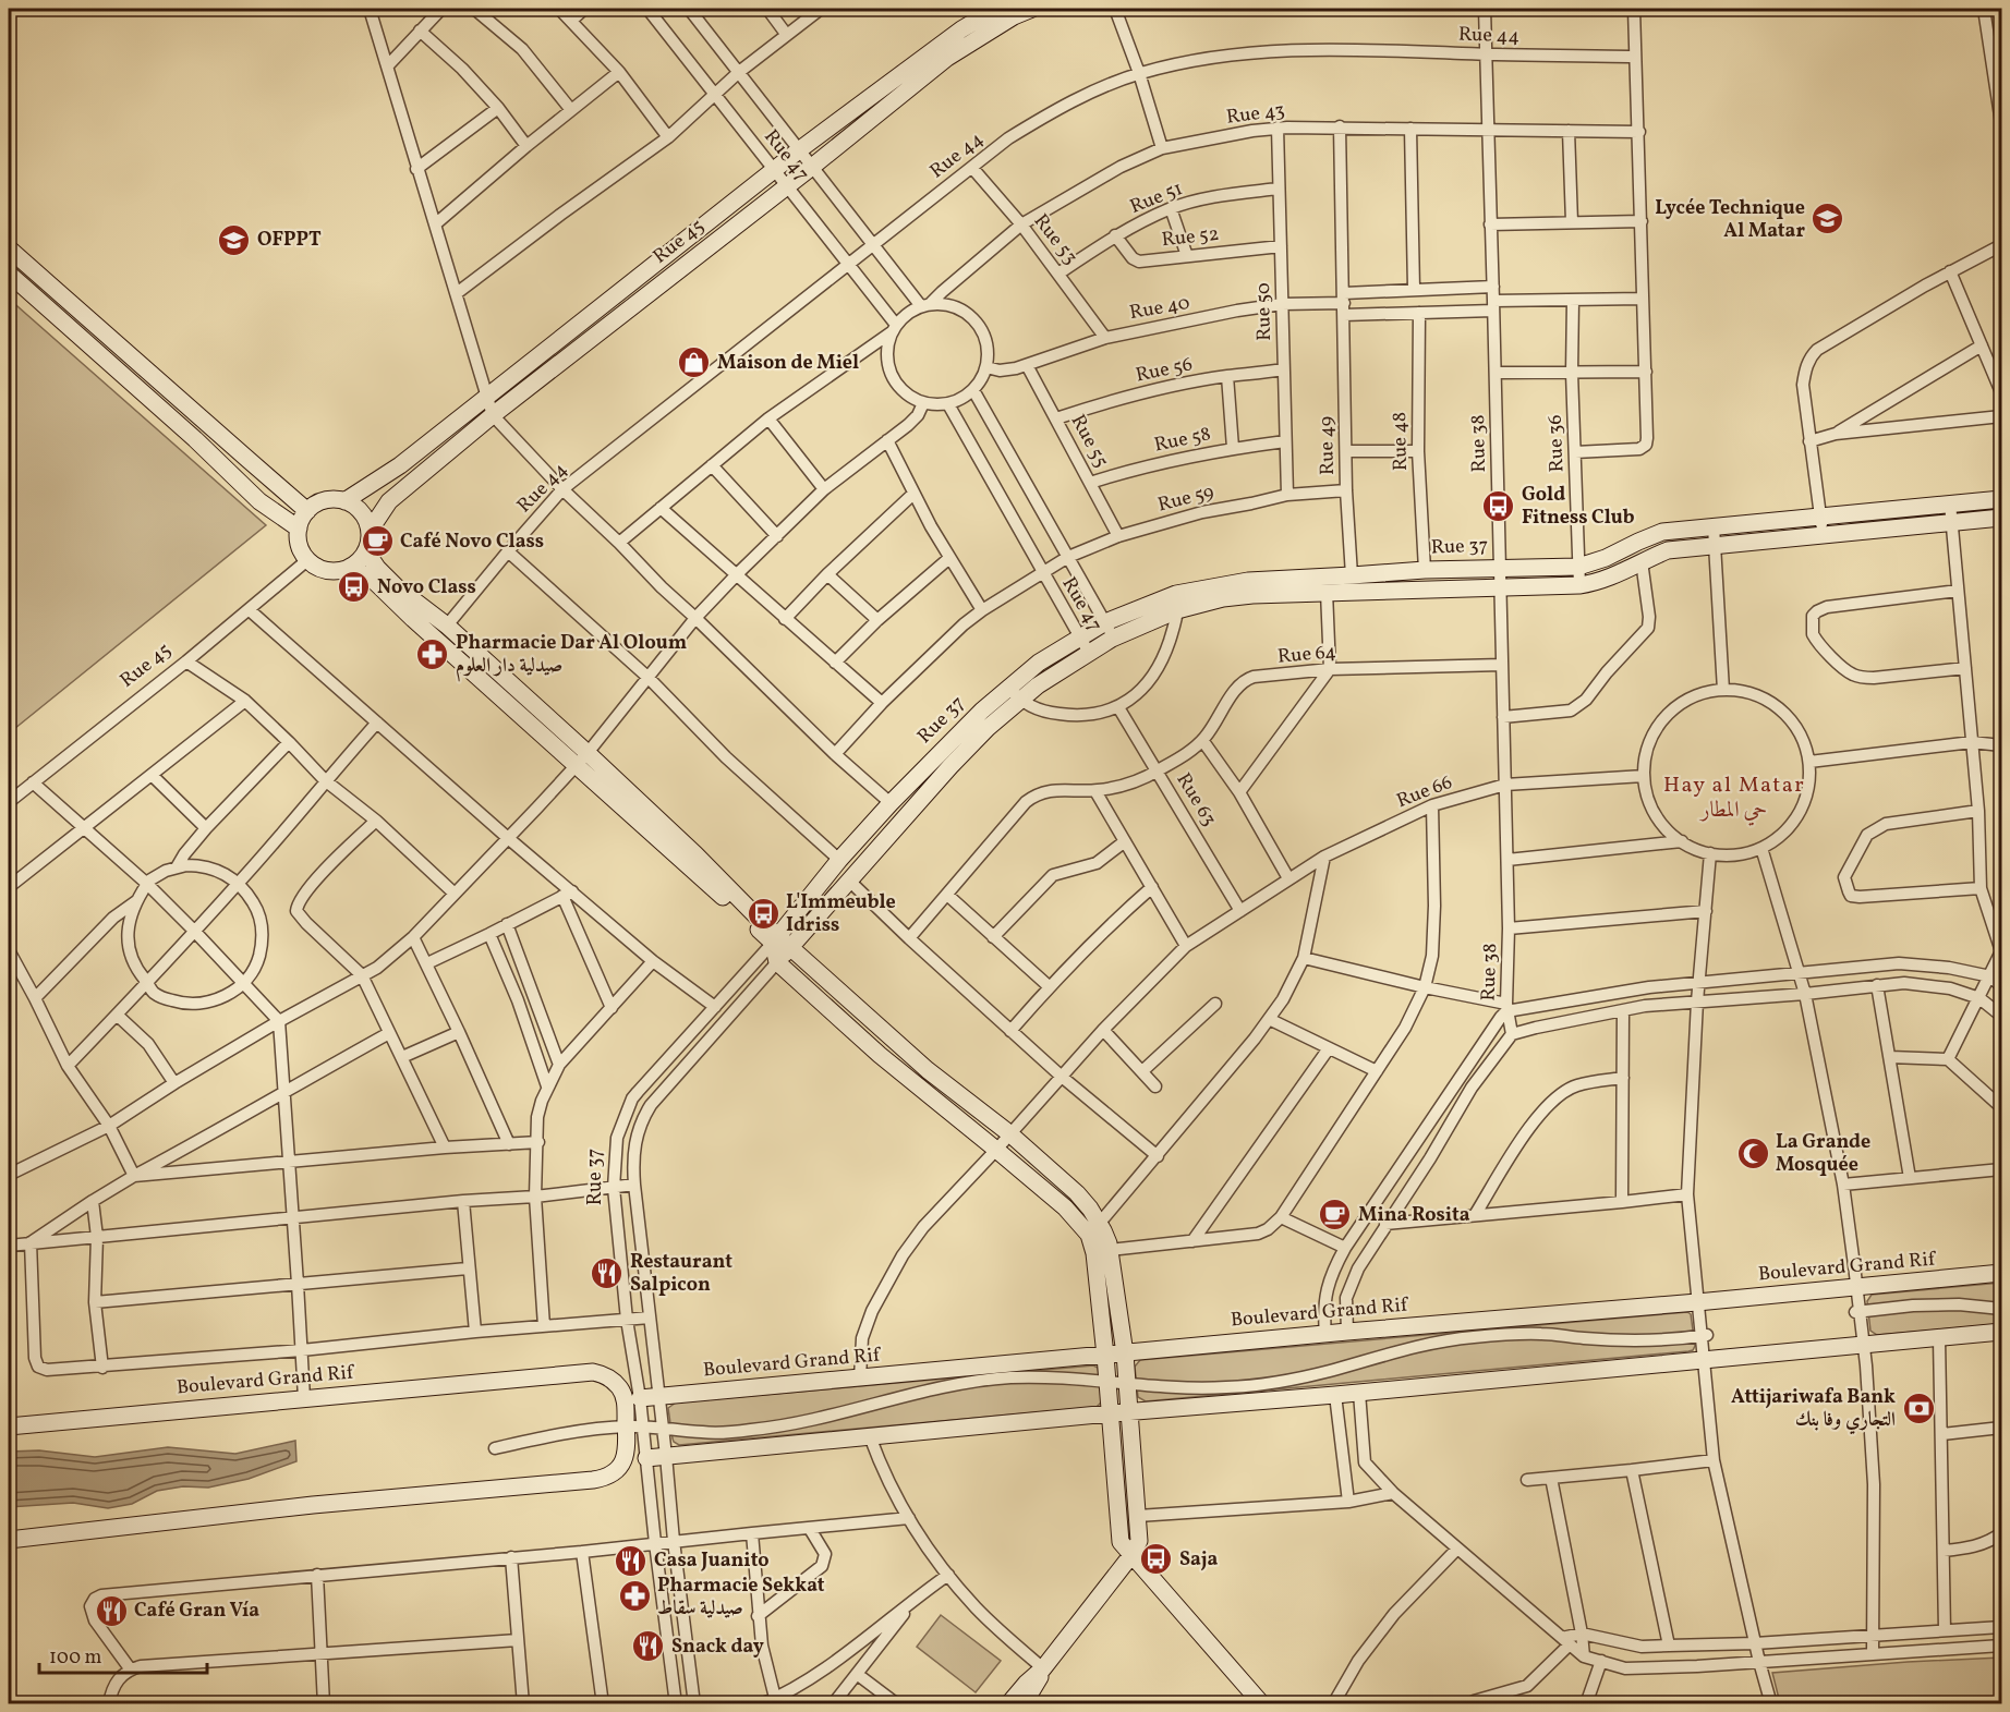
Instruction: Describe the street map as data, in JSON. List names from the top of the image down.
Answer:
{
  "streets": {
    "street": [
      "Rue 44",
      "Rue 43",
      "Rue 47",
      "Rue 51",
      "Rue 52",
      "Rue 53",
      "Rue 45",
      "Rue 40",
      "Rue 50",
      "Rue 56",
      "Rue 58",
      "Rue 55",
      "Rue 48",
      "Rue 38",
      "Rue 36",
      "Rue 49",
      "Rue 59",
      "Rue 37",
      "Rue 64",
      "Rue 66",
      "Rue 63",
      "Boulevard Grand Rif"
    ]
  },
  "crossings": [
    ["Rue 44", "Rue 47"],
    ["Rue 44", "Rue 53"],
    ["Rue 44", "Rue 38"],
    ["Rue 43", "Rue 47"],
    ["Rue 43", "Rue 53"],
    ["Rue 43", "Rue 40"],
    ["Rue 43", "Rue 50"],
    ["Rue 43", "Rue 38"],
    ["Rue 43", "Rue 49"],
    ["Rue 47", "Rue 45"],
    ["Rue 47", "Rue 40"],
    ["Rue 47", "Rue 59"],
    ["Rue 47", "Rue 37"],
    ["Rue 51", "Rue 52"],
    ["Rue 51", "Rue 53"],
    ["Rue 51", "Rue 50"],
    ["Rue 52", "Rue 50"],
    ["Rue 53", "Rue 40"],
    ["Rue 40", "Rue 50"],
    ["Rue 40", "Rue 55"],
    ["Rue 40", "Rue 48"],
    ["Rue 40", "Rue 38"],
    ["Rue 40", "Rue 36"],
    ["Rue 40", "Rue 49"],
    ["Rue 50", "Rue 56"],
    ["Rue 50", "Rue 58"],
    ["Rue 50", "Rue 59"],
    ["Rue 56", "Rue 55"],
    ["Rue 58", "Rue 55"],
    ["Rue 55", "Rue 59"],
    ["Rue 48", "Rue 37"],
    ["Rue 38", "Rue 37"],
    ["Rue 38", "Rue 64"],
    ["Rue 38", "Rue 66"],
    ["Rue 36", "Rue 37"],
    ["Rue 49", "Rue 59"],
    ["Rue 49", "Rue 37"],
    ["Rue 37", "Boulevard Grand Rif"],
    ["Rue 64", "Rue 63"],
    ["Rue 66", "Rue 63"],
    ["Rue 66", "Boulevard Grand Rif"]
  ],
  "districts": ["Hay al Matar حي المطار"],
  "places": {
    "school or university": ["Lycée Technique Al Matar", "OFPPT"],
    "shop": ["Maison de Miel"],
    "bus stop": [
      "Gold Fitness Club",
      "Novo Class",
      "L'Immeuble Idriss",
      "Saja"
    ],
    "cafe": ["Café Novo Class", "Mina Rosita"],
    "pharmacy": ["Pharmacie Dar Al Oloum صيدلية دار العلوم", "Pharmacie Sekkat صيدلية سقاط"],
    "mosque": ["La Grande Mosquée"],
    "restaurant": [
      "Restaurant Salpicon",
      "Casa Juanito",
      "Café Gran Vía",
      "Snack day"
    ],
    "bank": ["Attijariwafa Bank التجاري وفا بنك"]
  },
  "scale_bar": "100 m"
}
